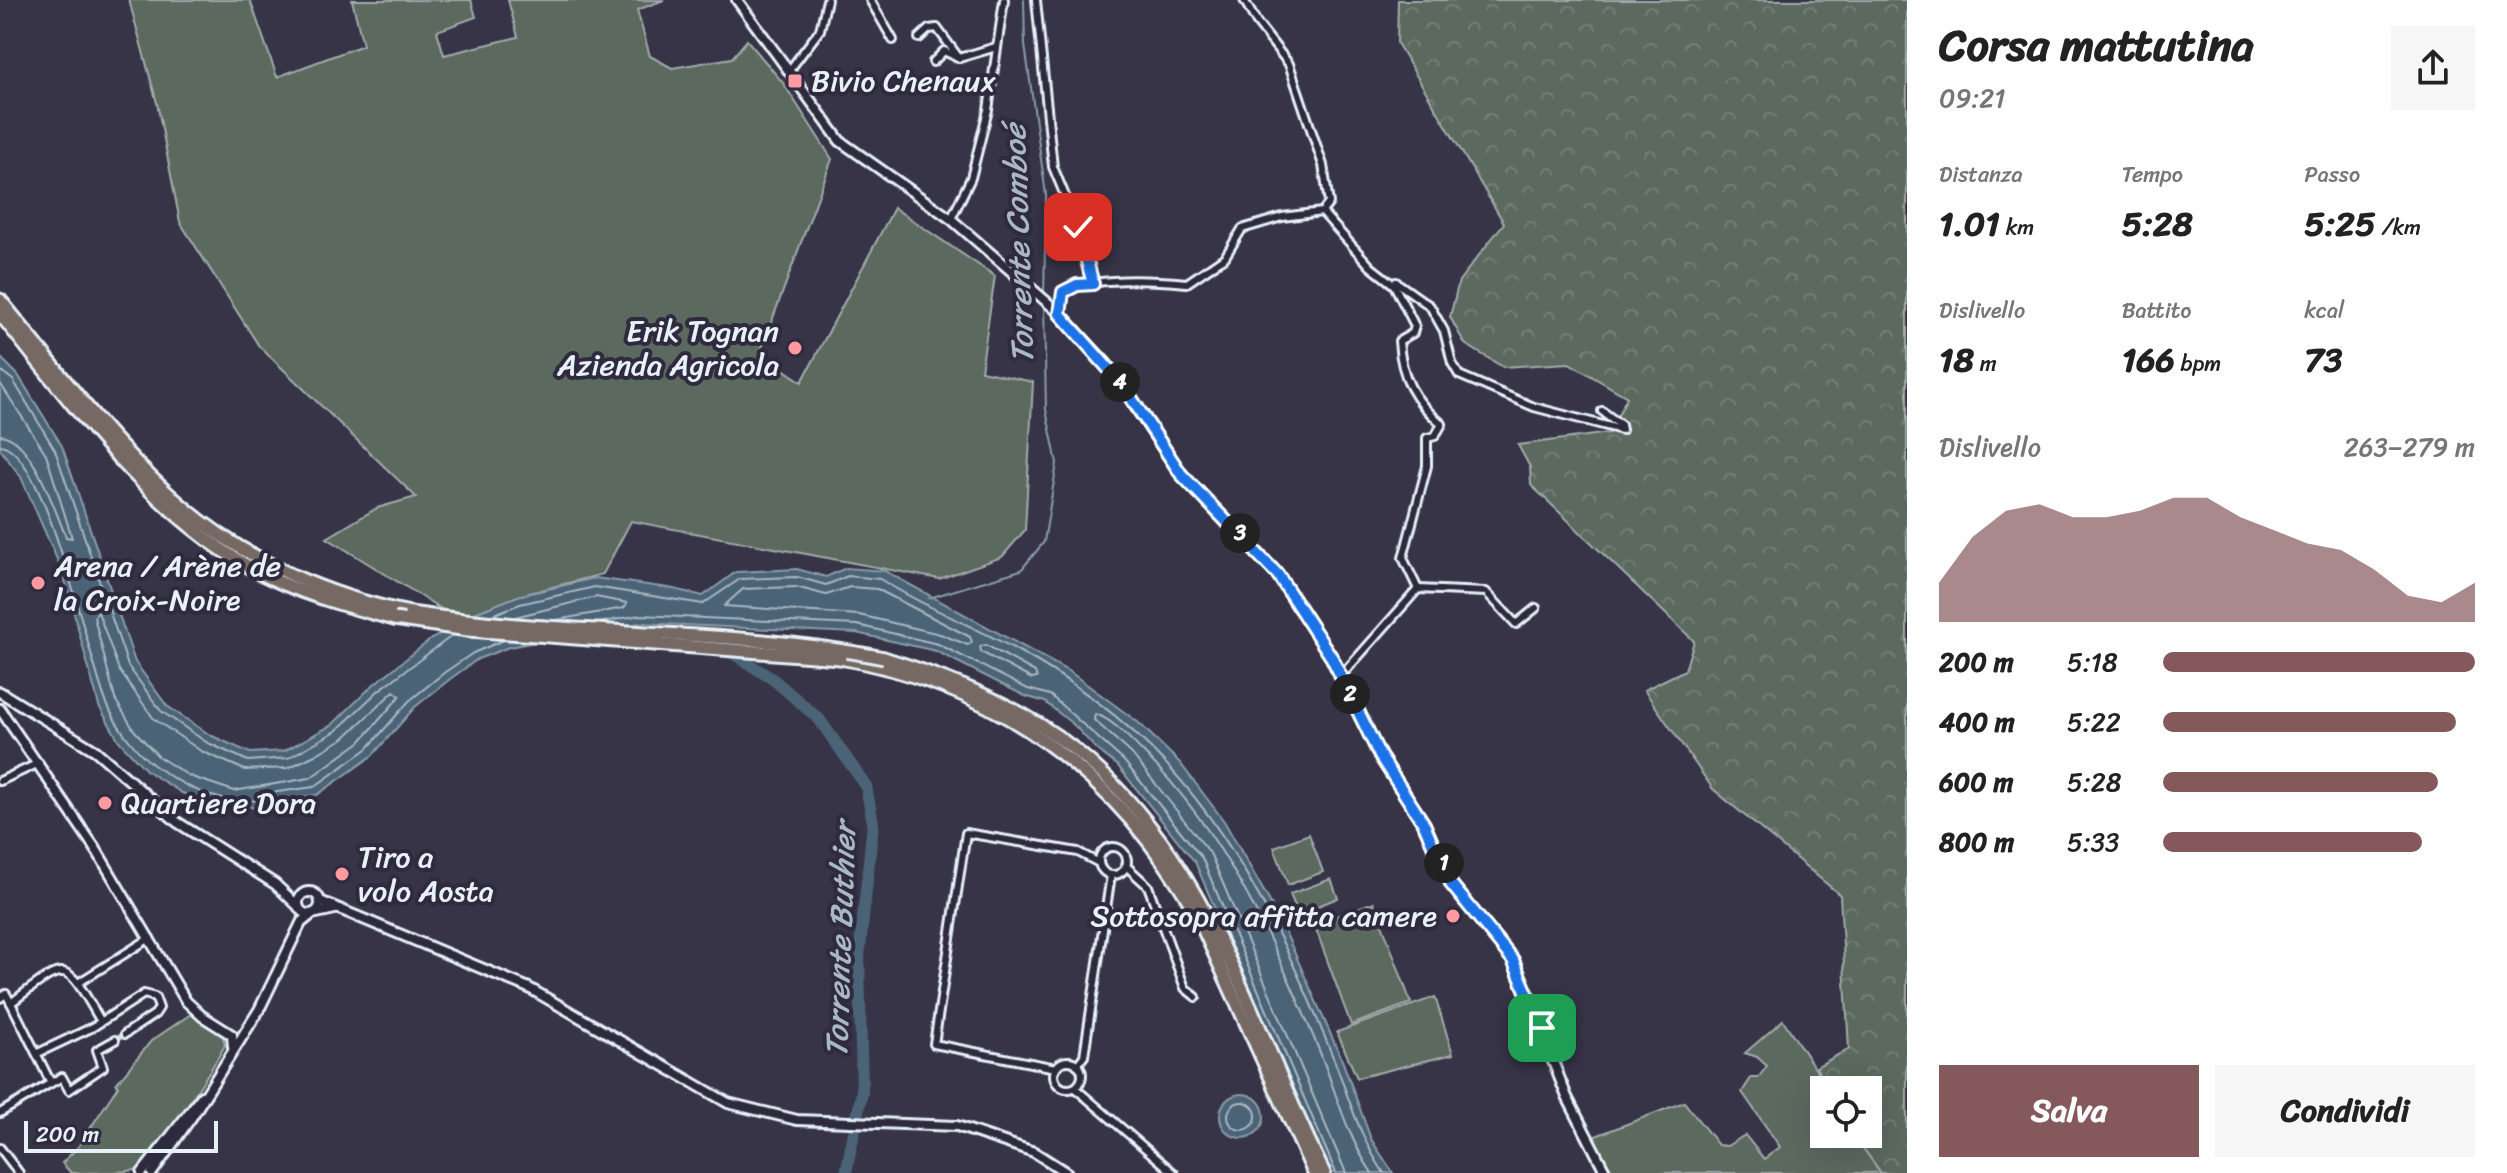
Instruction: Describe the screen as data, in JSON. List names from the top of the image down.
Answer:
{
  "water": ["Torrente Comboé", "Torrente Buthier"],
  "places": {
    "transit": ["Bivio Chenaux"],
    "other": [
      "Erik Tognan Azienda Agricola",
      "Arena / Arène de la Croix-Noire",
      "Quartiere Dora",
      "Tiro a volo Aosta",
      "Sottosopra affitta camere"
    ]
  },
  "scale_bar": "200 m",
  "page": {
    "heading": ["Corsa mattutina", "09:21"],
    "stats": [
      ["Distanza", "1.01 km"],
      ["Tempo", "5:28"],
      ["Passo", "5:25 /km"],
      ["Dislivello", "18 m"],
      ["Battito", "166 bpm"],
      ["kcal", "73"]
    ],
    "pins": [
      "4",
      "3",
      "2",
      "1"
    ],
    "chart": ["Dislivello", "263–279 m"],
    "list": [
      {
        "name": "200 m",
        "note": "5:18"
      },
      {
        "name": "400 m",
        "note": "5:22"
      },
      {
        "name": "600 m",
        "note": "5:28"
      },
      {
        "name": "800 m",
        "note": "5:33"
      }
    ],
    "buttons": ["Salva", "Condividi"],
    "scale": "200 m"
  }
}
